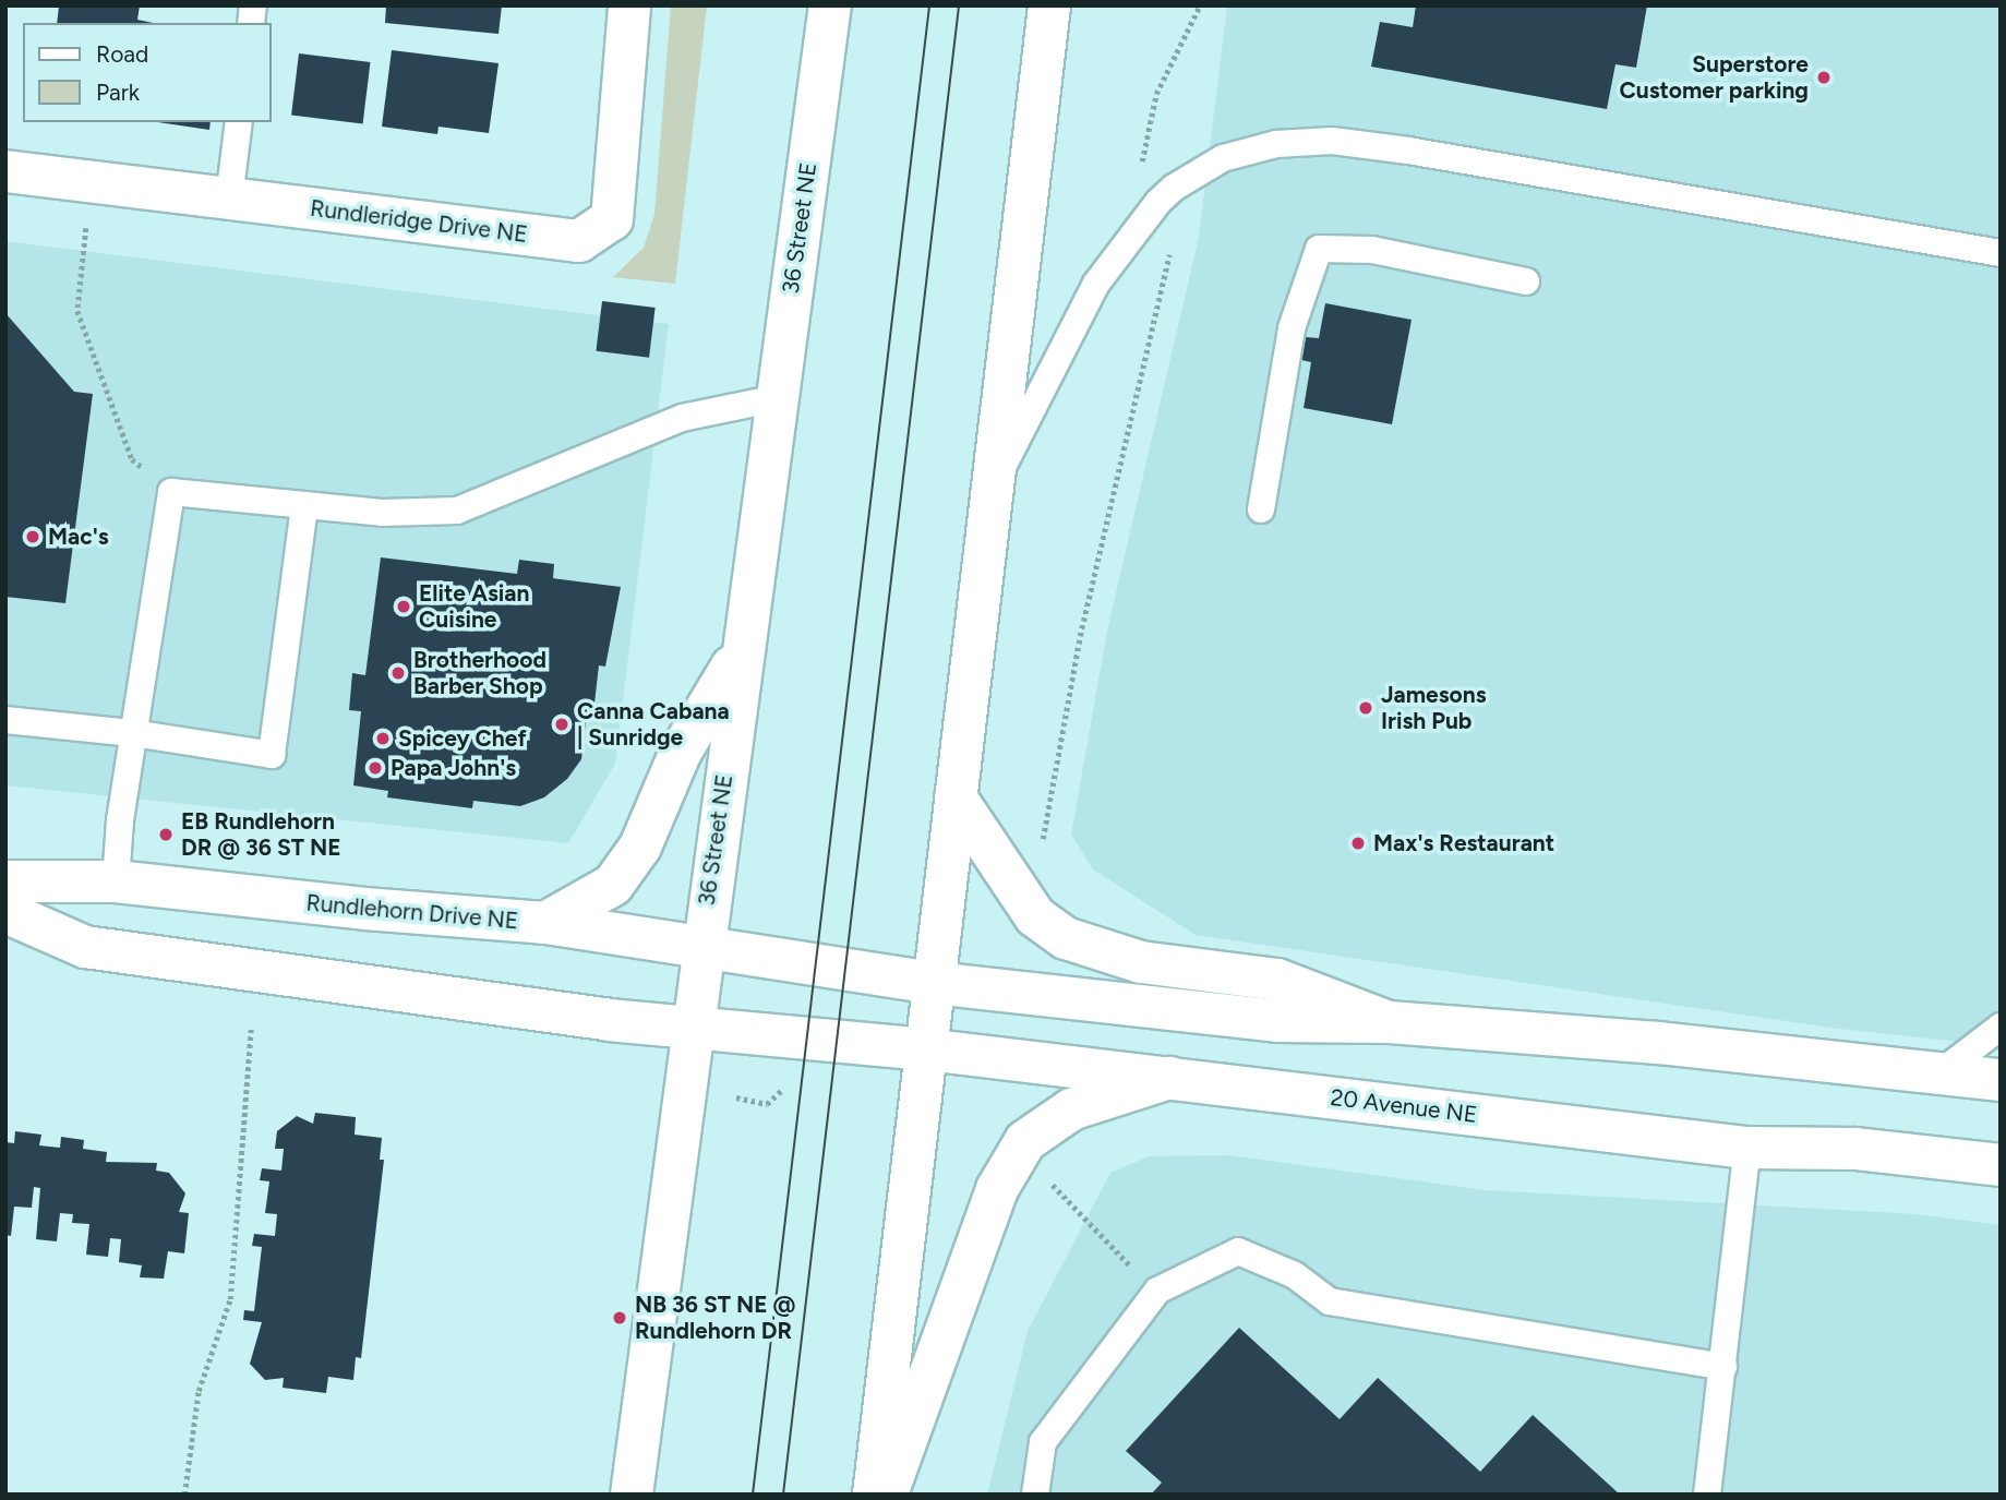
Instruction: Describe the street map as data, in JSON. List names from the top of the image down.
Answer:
{
  "streets": {
    "street": [
      "Rundleridge Drive NE",
      "36 Street NE",
      "Rundlehorn Drive NE",
      "20 Avenue NE"
    ]
  },
  "crossings": [
    ["36 Street NE", "Rundlehorn Drive NE"],
    ["36 Street NE", "20 Avenue NE"]
  ],
  "places": [
    "Superstore Customer parking",
    "Mac's",
    "Elite Asian Cuisine",
    "Brotherhood Barber Shop",
    "Jamesons Irish Pub",
    "Canna Cabana | Sunridge",
    "Spicey Chef",
    "Papa John's",
    "EB Rundlehorn DR @ 36 ST NE",
    "Max's Restaurant",
    "NB 36 ST NE @ Rundlehorn DR"
  ],
  "legend": ["Road", "Park"]
}
